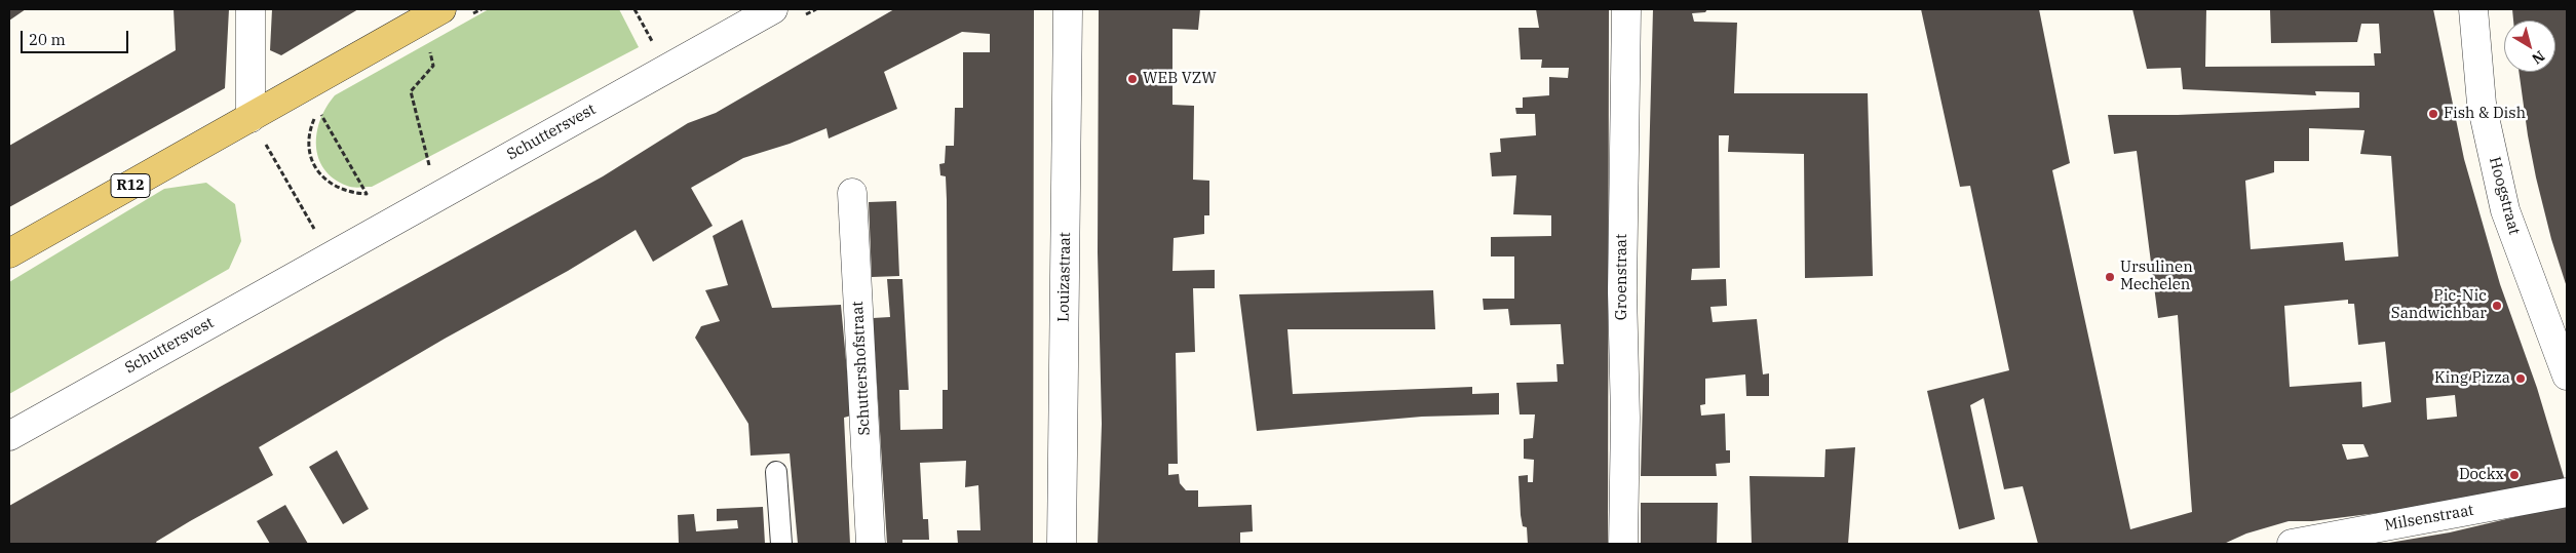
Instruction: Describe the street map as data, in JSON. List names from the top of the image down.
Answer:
{
  "streets": {
    "main road": ["R12"],
    "street": [
      "Schuttersvest",
      "Hoogstraat",
      "Louizastraat",
      "Groenstraat",
      "Schuttershofstraat",
      "Milsenstraat"
    ]
  },
  "places": [
    "WEB VZW",
    "Fish & Dish",
    "Ursulinen Mechelen",
    "Pic-Nic Sandwichbar",
    "King Pizza",
    "Dockx"
  ],
  "scale_bar": "20 m",
  "north": "bottom right"
}
